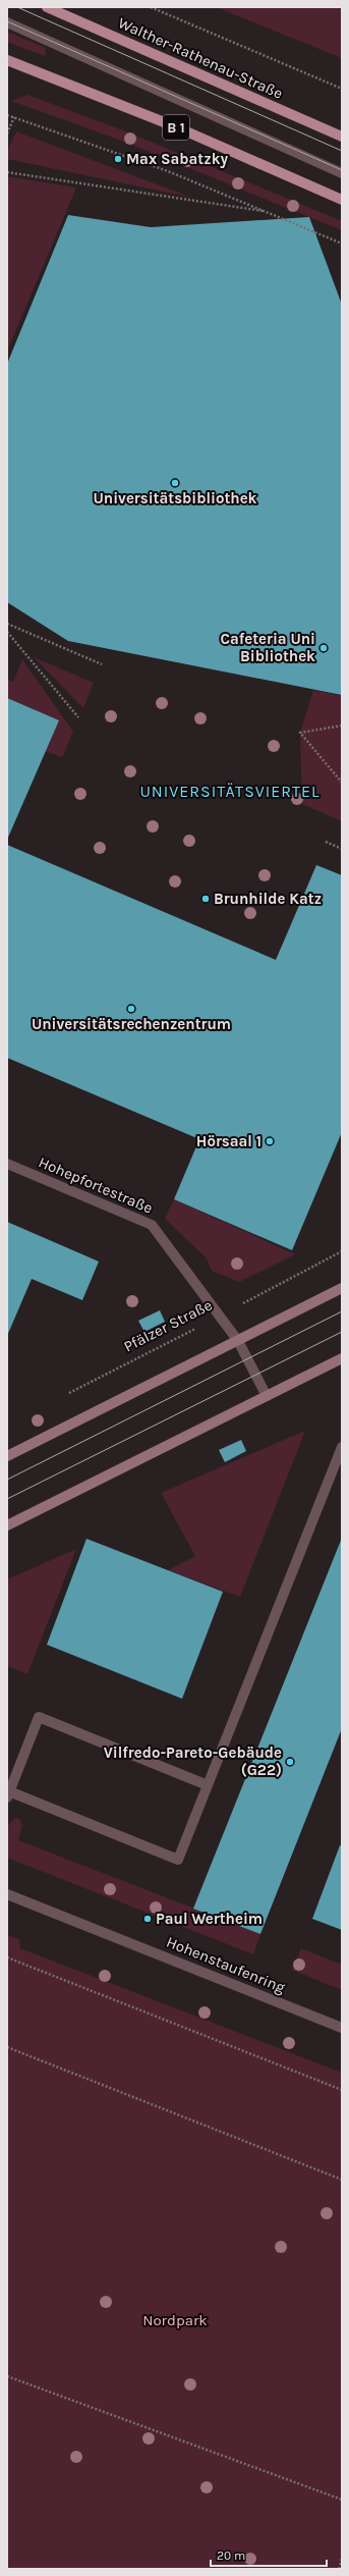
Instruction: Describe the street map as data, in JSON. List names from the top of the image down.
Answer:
{
  "streets": {
    "main road": ["Walther-Rathenau-Straße", "B 1"],
    "street": ["Hohepfortestraße", "Hohenstaufenring"],
    "path": ["Pfälzer Straße"]
  },
  "crossings": [
    ["Hohepfortestraße", "Pfälzer Straße"]
  ],
  "districts": ["UNIVERSITÄTSVIERTEL"],
  "parks": ["Nordpark"],
  "places": [
    "Max Sabatzky",
    "Universitätsbibliothek",
    "Cafeteria Uni Bibliothek",
    "Brunhilde Katz",
    "Universitätsrechenzentrum",
    "Hörsaal 1",
    "Vilfredo-Pareto-Gebäude (G22)",
    "Paul Wertheim"
  ],
  "scale_bar": "20 m"
}
